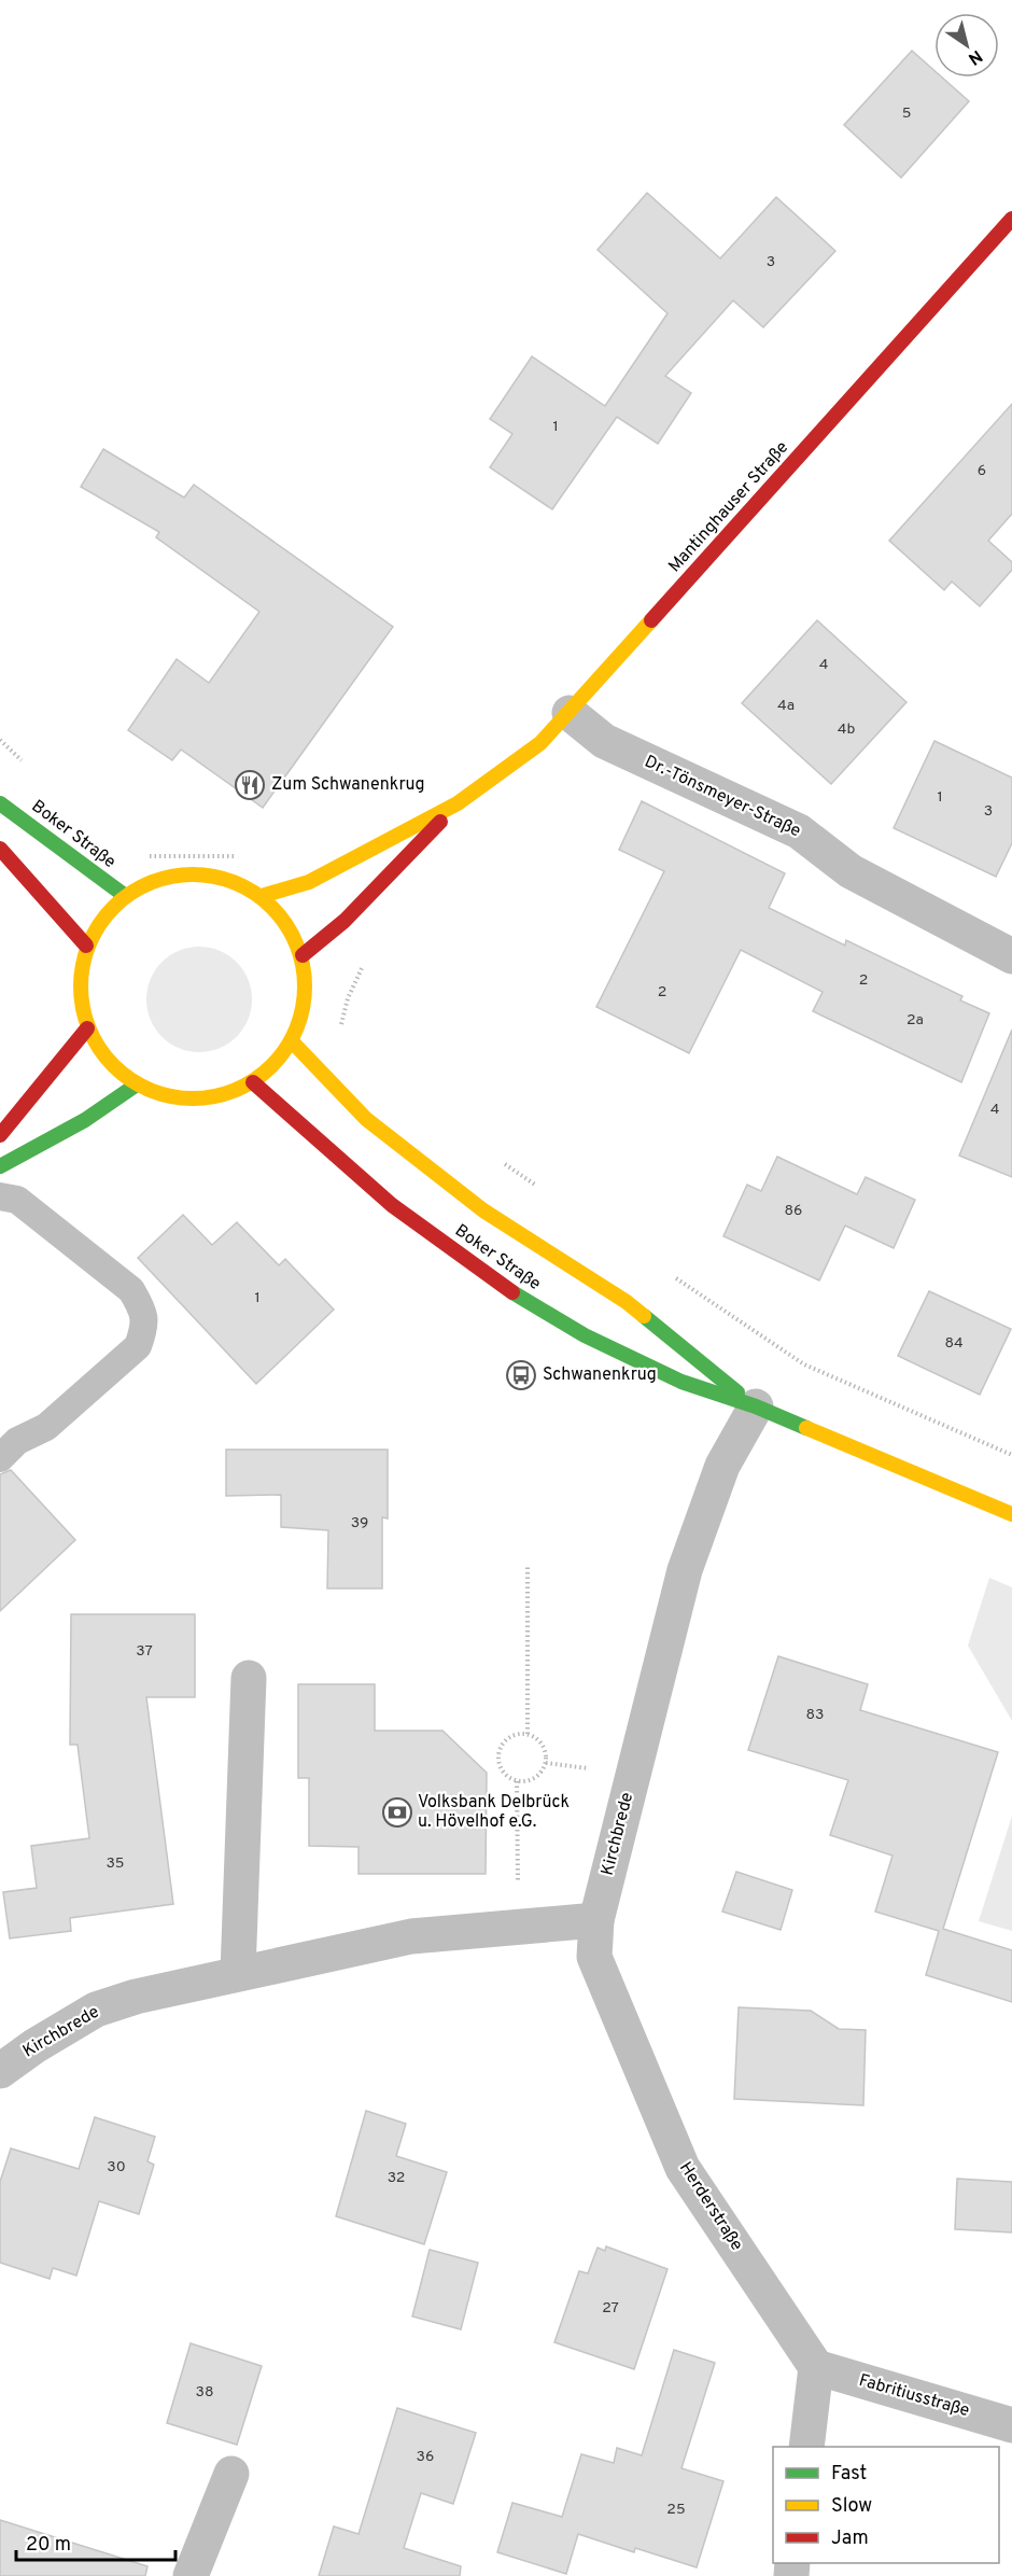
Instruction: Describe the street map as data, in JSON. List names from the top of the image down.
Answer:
{
  "streets": {
    "main road": ["Mantinghauser Straße", "Boker Straße"],
    "street": [
      "Dr.-Tönsmeyer-Straße",
      "Kirchbrede",
      "Herderstraße",
      "Fabritiusstraße"
    ]
  },
  "crossings": [
    ["Mantinghauser Straße", "Dr.-Tönsmeyer-Straße"],
    ["Mantinghauser Straße", "Boker Straße"],
    ["Boker Straße", "Kirchbrede"],
    ["Kirchbrede", "Herderstraße"],
    ["Herderstraße", "Fabritiusstraße"]
  ],
  "places": {
    "restaurant": ["Zum Schwanenkrug"],
    "bus stop": ["Schwanenkrug"],
    "bank": ["Volksbank Delbrück u. Hövelhof e.G."]
  },
  "house_numbers": [
    "5",
    "3",
    "1",
    "6",
    "4",
    "4a",
    "4b",
    "1",
    "3",
    "2",
    "2",
    "2a",
    "4",
    "86",
    "1",
    "84",
    "39",
    "37",
    "83",
    "35",
    "30",
    "32",
    "27",
    "38",
    "36",
    "25"
  ],
  "legend": ["Fast", "Slow", "Jam"],
  "scale_bar": "20 m",
  "north": "bottom right"
}
